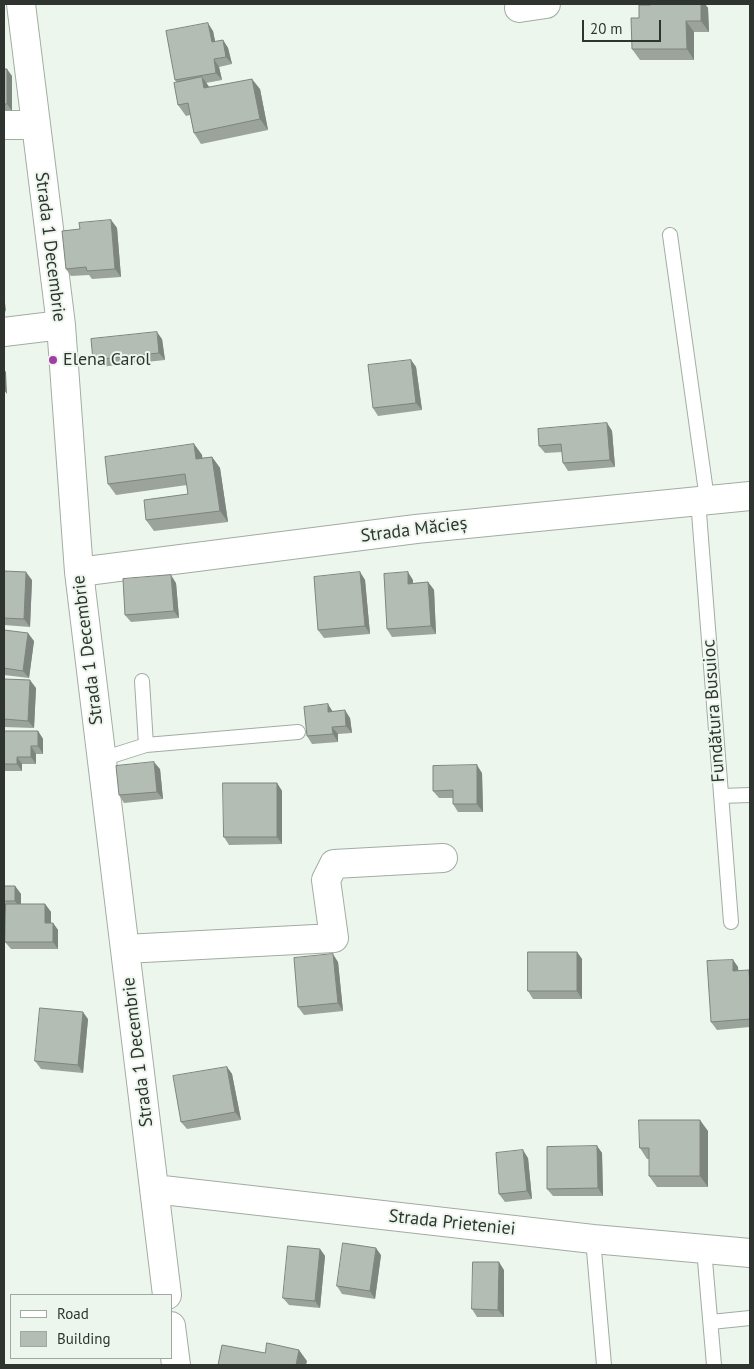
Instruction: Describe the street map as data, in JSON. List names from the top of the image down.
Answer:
{
  "streets": {
    "street": ["Strada 1 Decembrie", "Strada Măcieș", "Strada Prieteniei"],
    "lane": ["Fundătura Busuioc"]
  },
  "crossings": [
    ["Strada 1 Decembrie", "Strada Măcieș"],
    ["Strada 1 Decembrie", "Strada Prieteniei"],
    ["Strada Măcieș", "Fundătura Busuioc"]
  ],
  "places": ["Elena Carol"],
  "legend": ["Road", "Building"],
  "scale_bar": "20 m"
}
